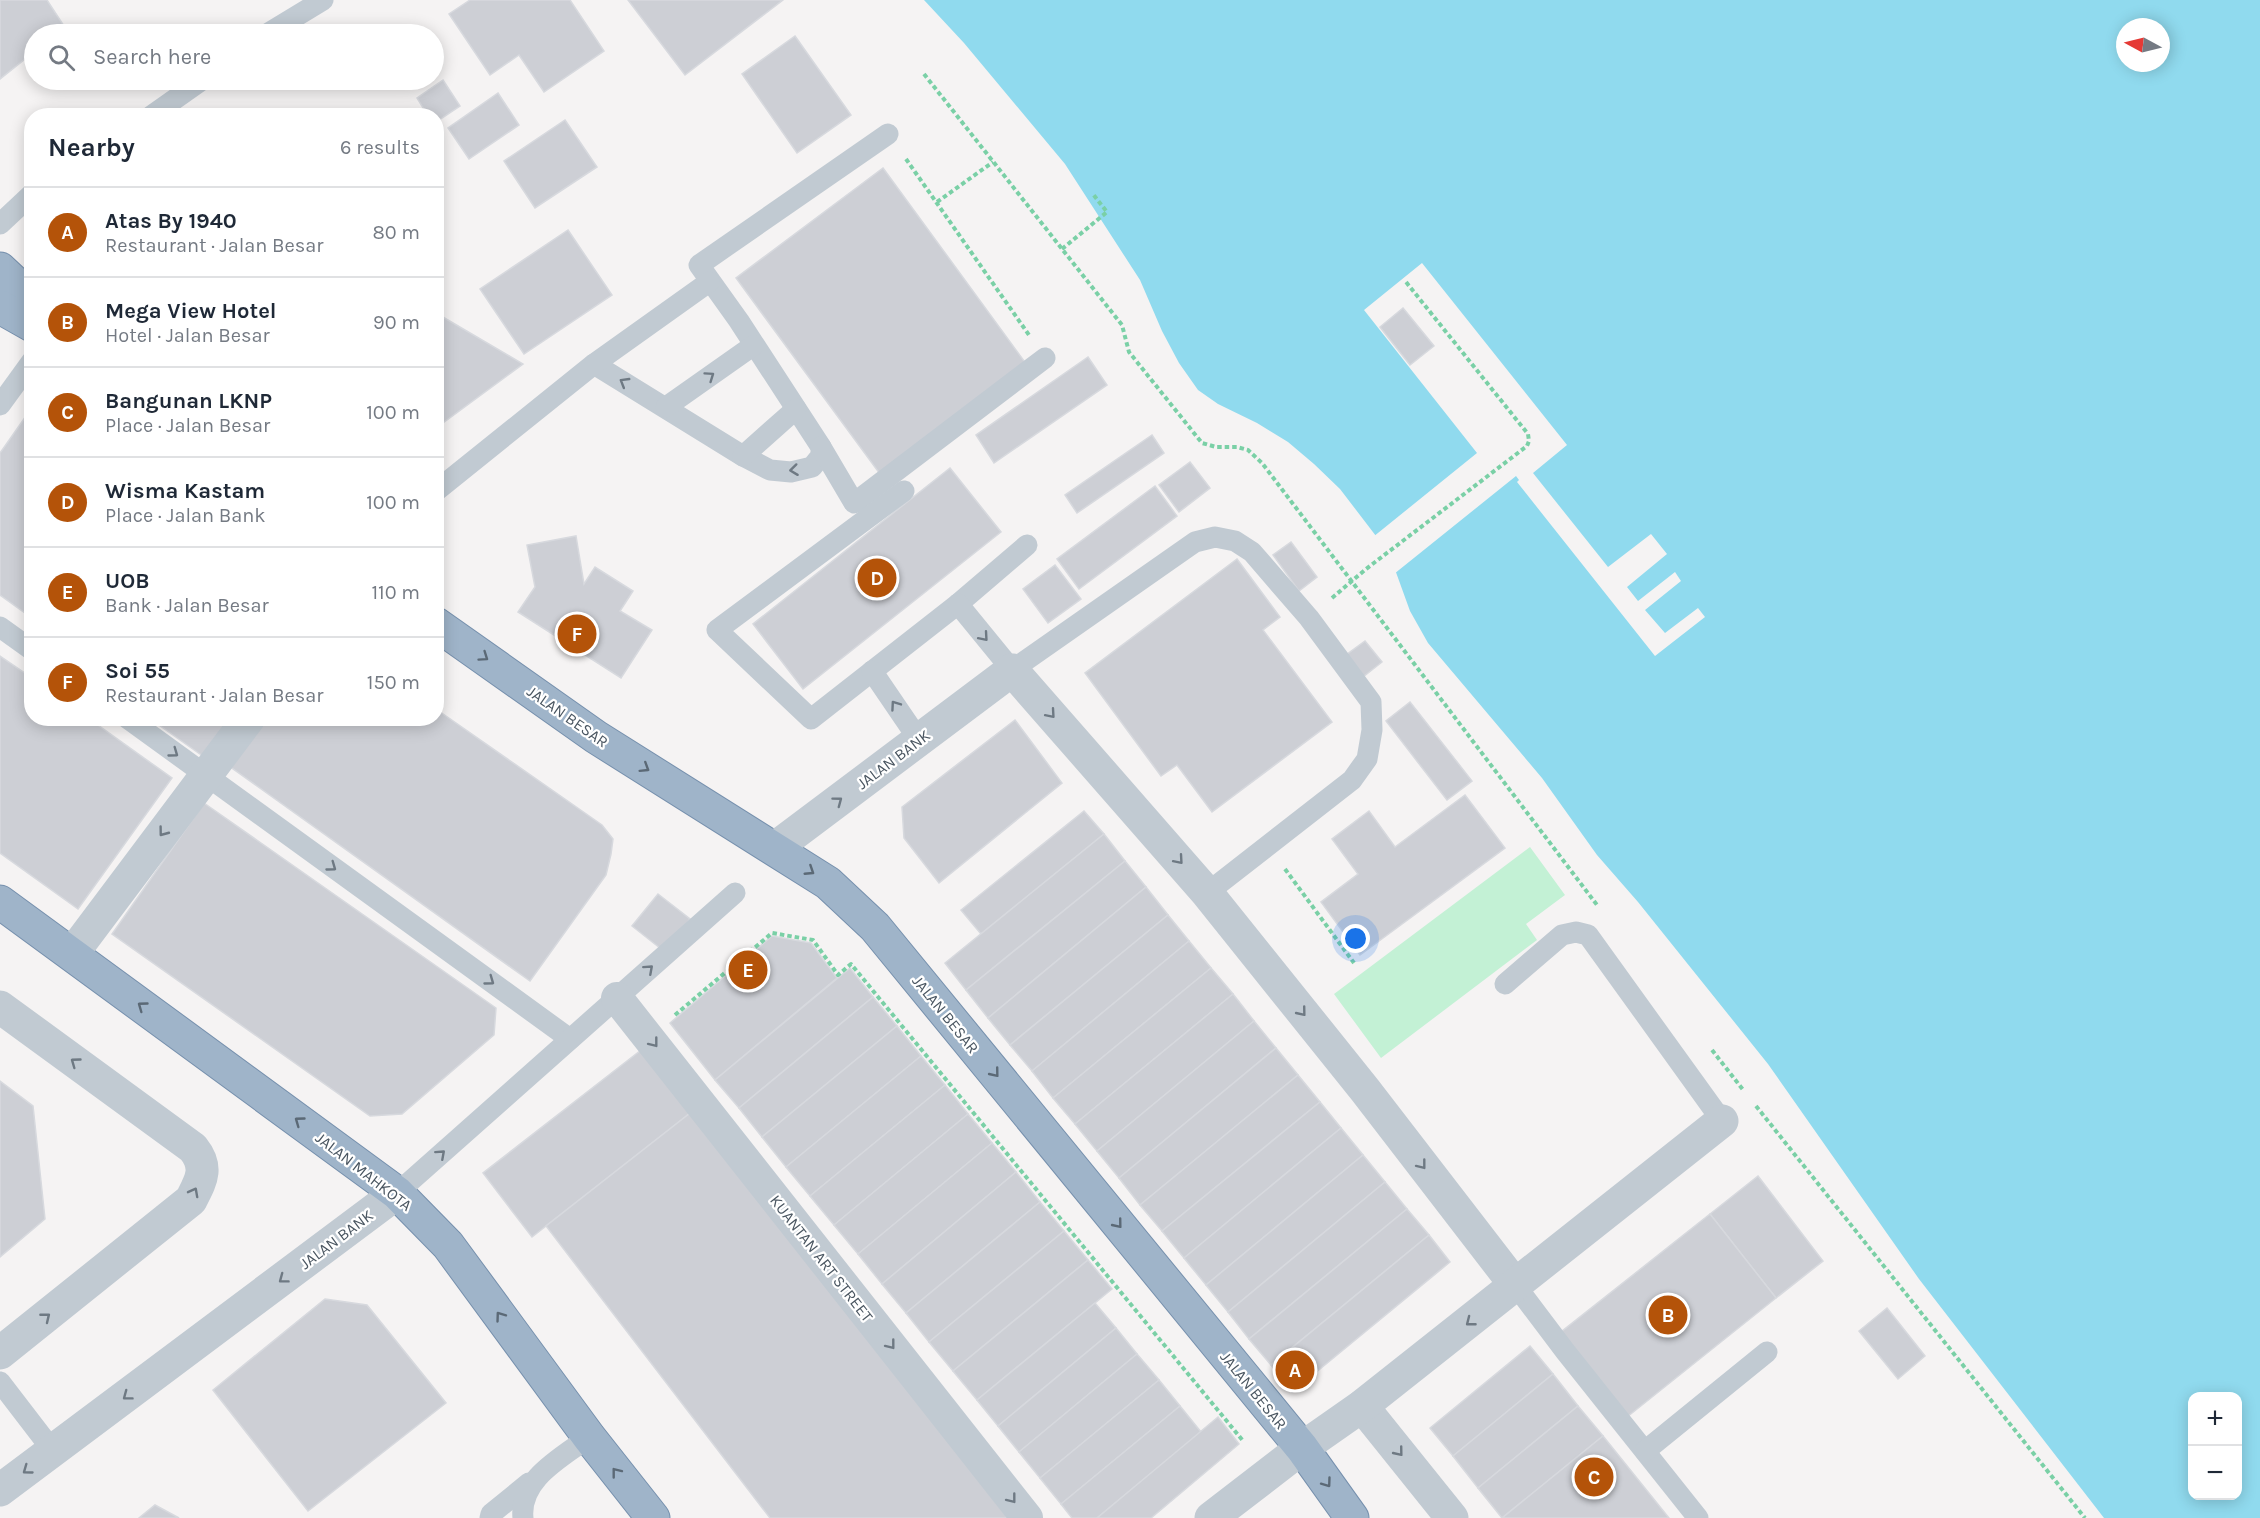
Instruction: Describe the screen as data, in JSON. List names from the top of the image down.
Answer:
{
  "streets": {
    "highway": ["JALAN BESAR", "JALAN MAHKOTA"],
    "street": ["JALAN BANK", "KUANTAN ART STREET"]
  },
  "crossings": [
    ["JALAN BESAR", "JALAN BANK"],
    ["JALAN BANK", "JALAN MAHKOTA"],
    ["JALAN BANK", "KUANTAN ART STREET"]
  ],
  "one_way": ["JALAN BESAR", "JALAN MAHKOTA", "KUANTAN ART STREET"],
  "north": "left",
  "page": {
    "search": "Search here",
    "heading": ["Nearby", "6 results"],
    "list": [
      {
        "mark": "A",
        "name": "Atas By 1940",
        "note": "Restaurant · Jalan Besar",
        "value": "80 m"
      },
      {
        "mark": "B",
        "name": "Mega View Hotel",
        "note": "Hotel · Jalan Besar",
        "value": "90 m"
      },
      {
        "mark": "C",
        "name": "Bangunan LKNP",
        "note": "Place · Jalan Besar",
        "value": "100 m"
      },
      {
        "mark": "D",
        "name": "Wisma Kastam",
        "note": "Place · Jalan Bank",
        "value": "100 m"
      },
      {
        "mark": "E",
        "name": "UOB",
        "note": "Bank · Jalan Besar",
        "value": "110 m"
      },
      {
        "mark": "F",
        "name": "Soi 55",
        "note": "Restaurant · Jalan Besar",
        "value": "150 m"
      }
    ],
    "pins": [
      "D",
      "F",
      "E",
      "B",
      "A",
      "C"
    ],
    "map_buttons": ["+", "−"]
  }
}
